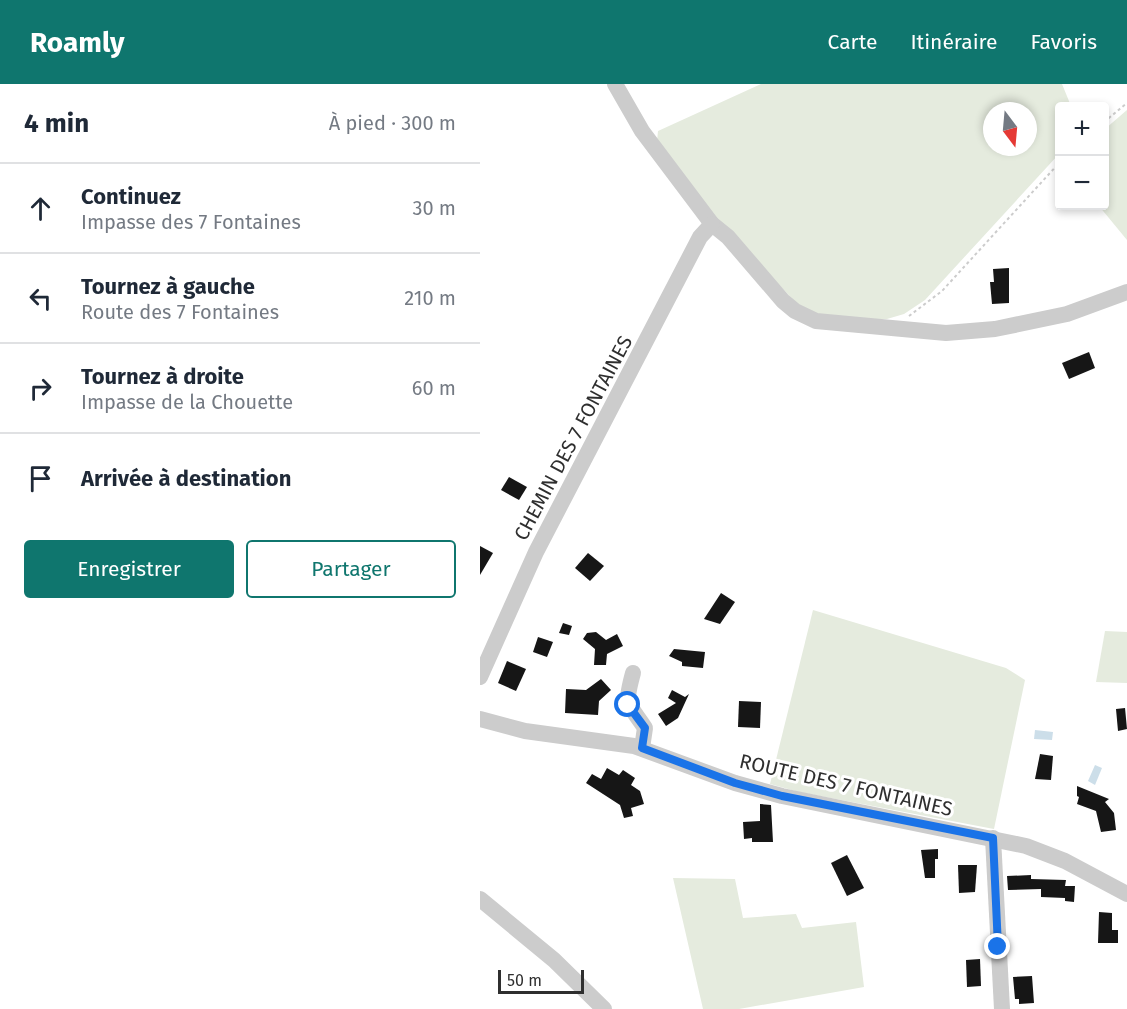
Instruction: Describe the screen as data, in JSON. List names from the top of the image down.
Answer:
{
  "streets": {
    "street": ["CHEMIN DES 7 FONTAINES", "ROUTE DES 7 FONTAINES"]
  },
  "scale_bar": "50 m",
  "north": "bottom",
  "page": {
    "header": "Roamly",
    "nav": ["Carte", "Itinéraire", "Favoris"],
    "heading": ["4 min", "À pied · 300 m"],
    "map_buttons": ["+", "−"],
    "list": [
      ["Continuez", "Impasse des 7 Fontaines", "30 m"],
      ["Tournez à gauche", "Route des 7 Fontaines", "210 m"],
      ["Tournez à droite", "Impasse de la Chouette", "60 m"],
      "Arrivée à destination"
    ],
    "buttons": ["Enregistrer", "Partager"],
    "scale": "50 m"
  }
}
